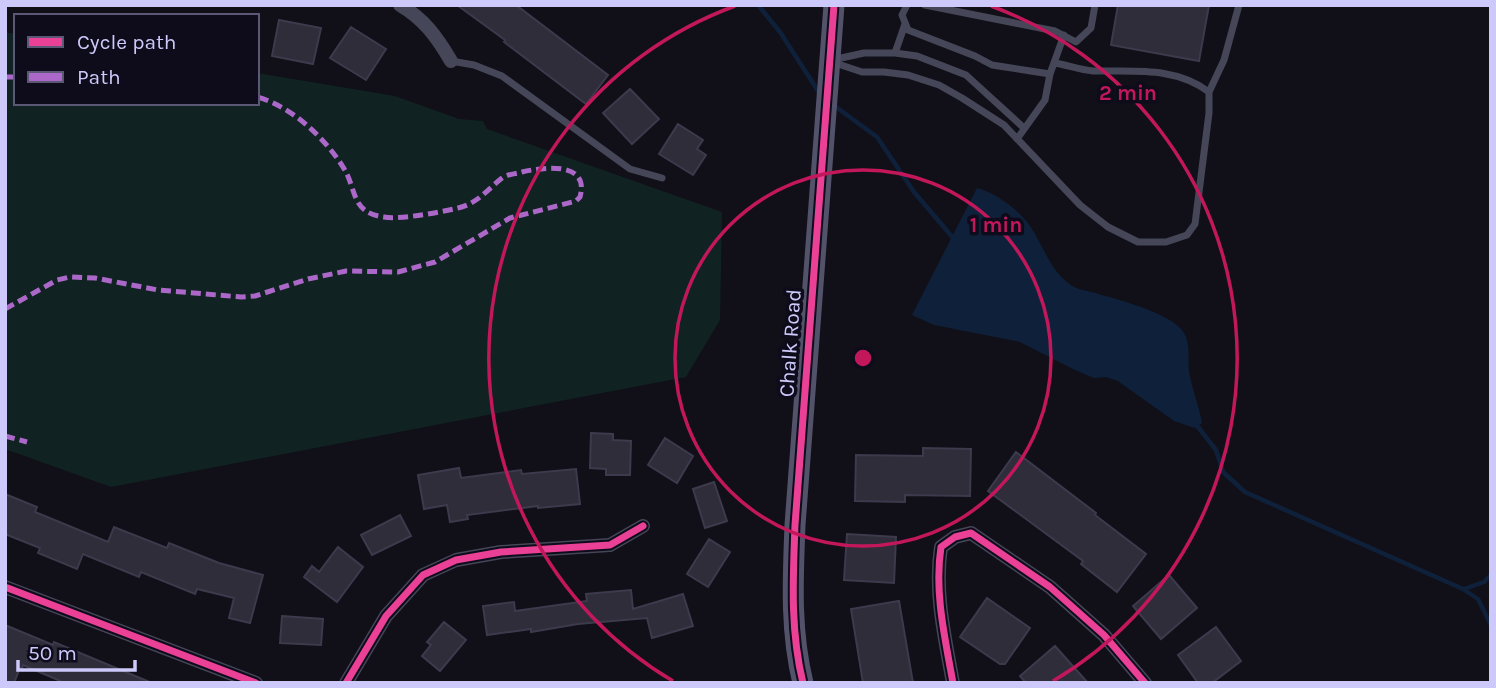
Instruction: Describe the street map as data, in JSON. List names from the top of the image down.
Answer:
{
  "streets": {
    "street": ["Chalk Road"]
  },
  "legend": ["Cycle path", "Path"],
  "scale_bar": "50 m",
  "rings": ["2 min", "1 min"]
}
